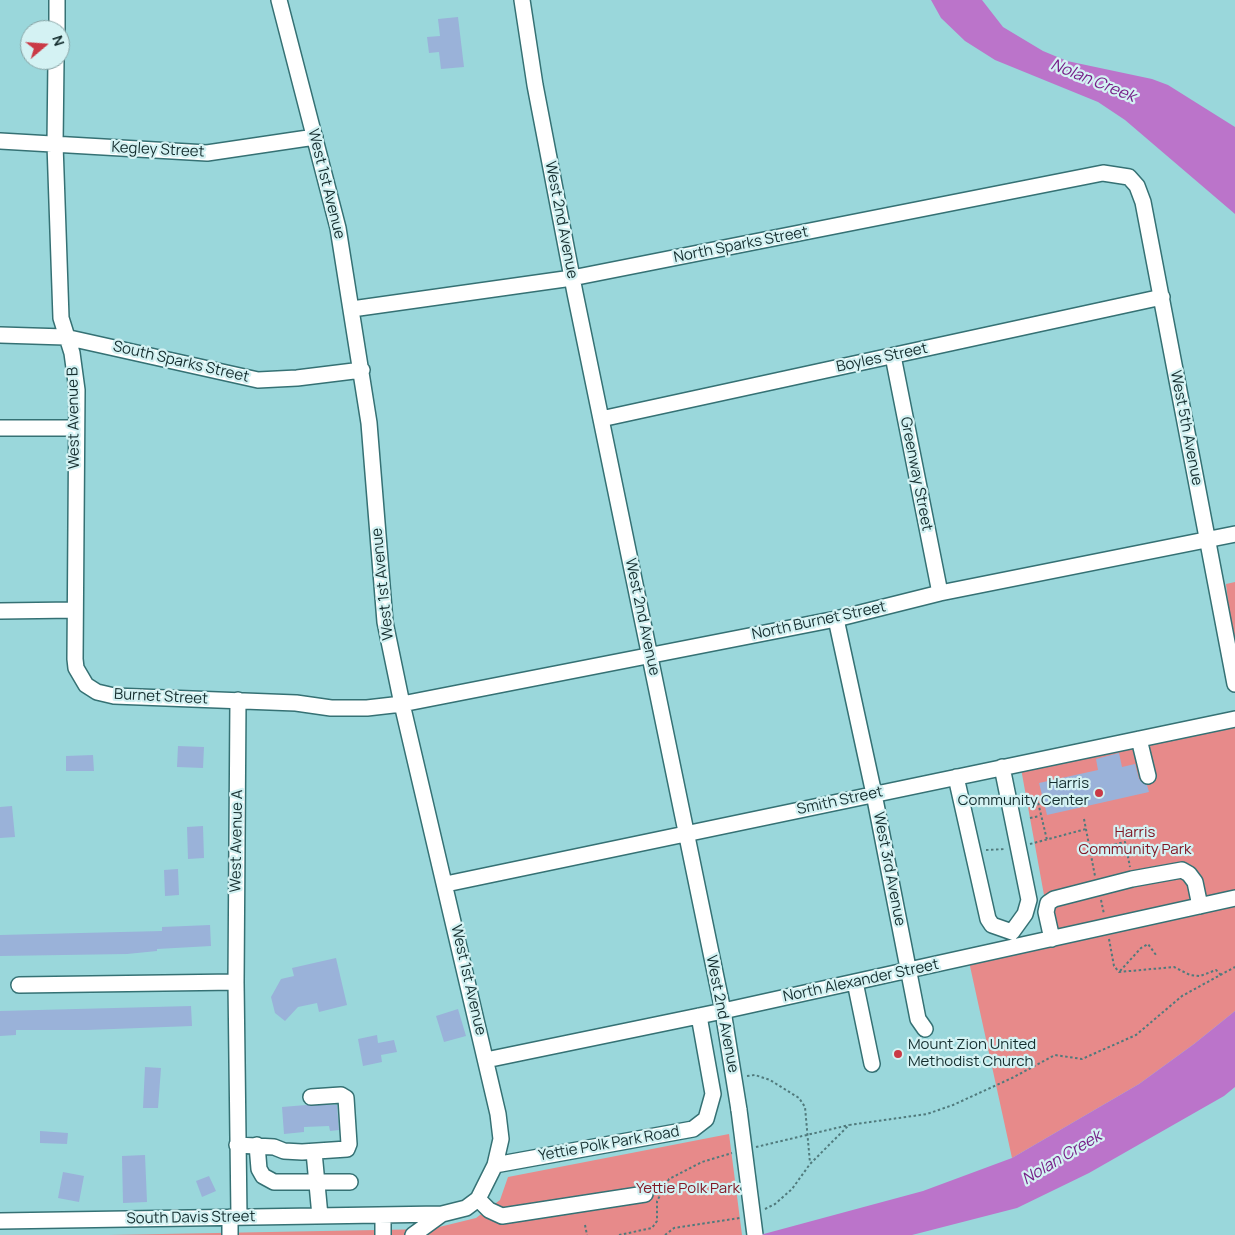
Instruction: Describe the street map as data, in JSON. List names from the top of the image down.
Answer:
{
  "streets": {
    "street": [
      "Kegley Street",
      "West 1st Avenue",
      "West 2nd Avenue",
      "North Sparks Street",
      "Boyles Street",
      "South Sparks Street",
      "West Avenue B",
      "West 5th Avenue",
      "Greenway Street",
      "North Burnet Street",
      "Burnet Street",
      "Smith Street",
      "West Avenue A",
      "West 3rd Avenue",
      "North Alexander Street",
      "Yettie Polk Park Road",
      "South Davis Street"
    ]
  },
  "crossings": [
    ["Kegley Street", "West 1st Avenue"],
    ["Kegley Street", "West Avenue B"],
    ["West 1st Avenue", "North Sparks Street"],
    ["West 1st Avenue", "South Sparks Street"],
    ["West 1st Avenue", "North Burnet Street"],
    ["West 1st Avenue", "Burnet Street"],
    ["West 1st Avenue", "Smith Street"],
    ["West 1st Avenue", "North Alexander Street"],
    ["West 1st Avenue", "Yettie Polk Park Road"],
    ["West 2nd Avenue", "North Sparks Street"],
    ["West 2nd Avenue", "Boyles Street"],
    ["West 2nd Avenue", "North Burnet Street"],
    ["West 2nd Avenue", "Smith Street"],
    ["West 2nd Avenue", "North Alexander Street"],
    ["North Sparks Street", "West 5th Avenue"],
    ["Boyles Street", "West 5th Avenue"],
    ["Boyles Street", "Greenway Street"],
    ["South Sparks Street", "West Avenue B"],
    ["West Avenue B", "Burnet Street"],
    ["West 5th Avenue", "North Burnet Street"],
    ["Greenway Street", "North Burnet Street"],
    ["North Burnet Street", "Burnet Street"],
    ["North Burnet Street", "West 3rd Avenue"],
    ["Burnet Street", "West Avenue A"],
    ["Smith Street", "West 3rd Avenue"],
    ["West Avenue A", "South Davis Street"],
    ["West 3rd Avenue", "North Alexander Street"],
    ["North Alexander Street", "Yettie Polk Park Road"]
  ],
  "water": ["Nolan Creek"],
  "parks": ["Harris Community Park", "Yettie Polk Park"],
  "places": ["Harris Community Center", "Mount Zion United Methodist Church"],
  "north": "right"
}
